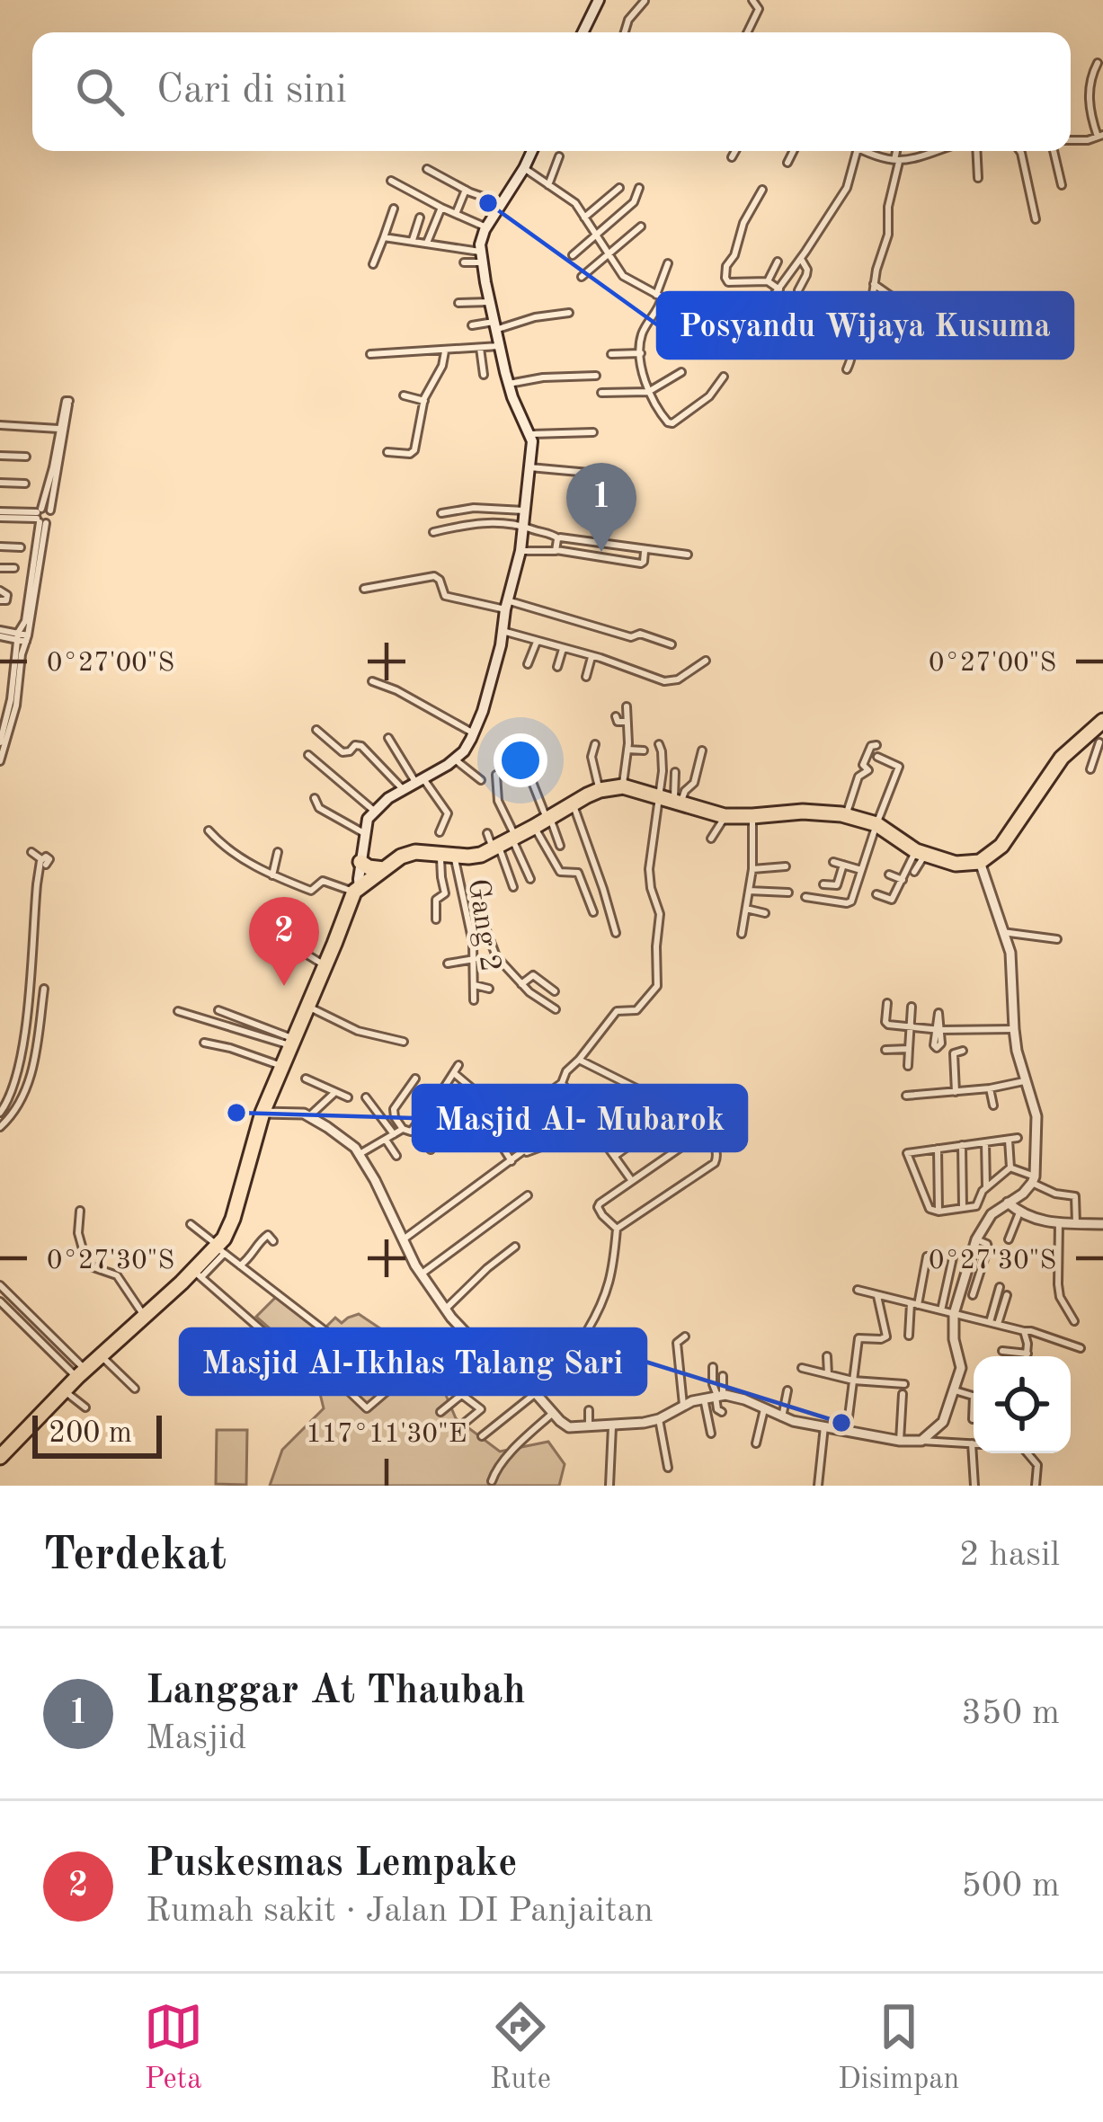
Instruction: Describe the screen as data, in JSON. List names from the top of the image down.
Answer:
{
  "streets": {
    "street": ["Gang 2"]
  },
  "places": ["Posyandu Wijaya Kusuma", "Masjid Al- Mubarok", "Masjid Al-Ikhlas Talang Sari"],
  "scale_bar": "200 m",
  "page": {
    "search": "Cari di sini",
    "pins": ["1", "2"],
    "scale": "200 m",
    "heading": ["Terdekat", "2 hasil"],
    "list": [
      {
        "mark": "1",
        "name": "Langgar At Thaubah",
        "note": "Masjid",
        "value": "350 m"
      },
      {
        "mark": "2",
        "name": "Puskesmas Lempake",
        "note": "Rumah sakit · Jalan DI Panjaitan",
        "value": "500 m"
      }
    ],
    "nav": ["Peta", "Rute", "Disimpan"]
  },
  "coordinates": ["0°27'00\"S", "0°27'30\"S", "117°11'30\"E"]
}
